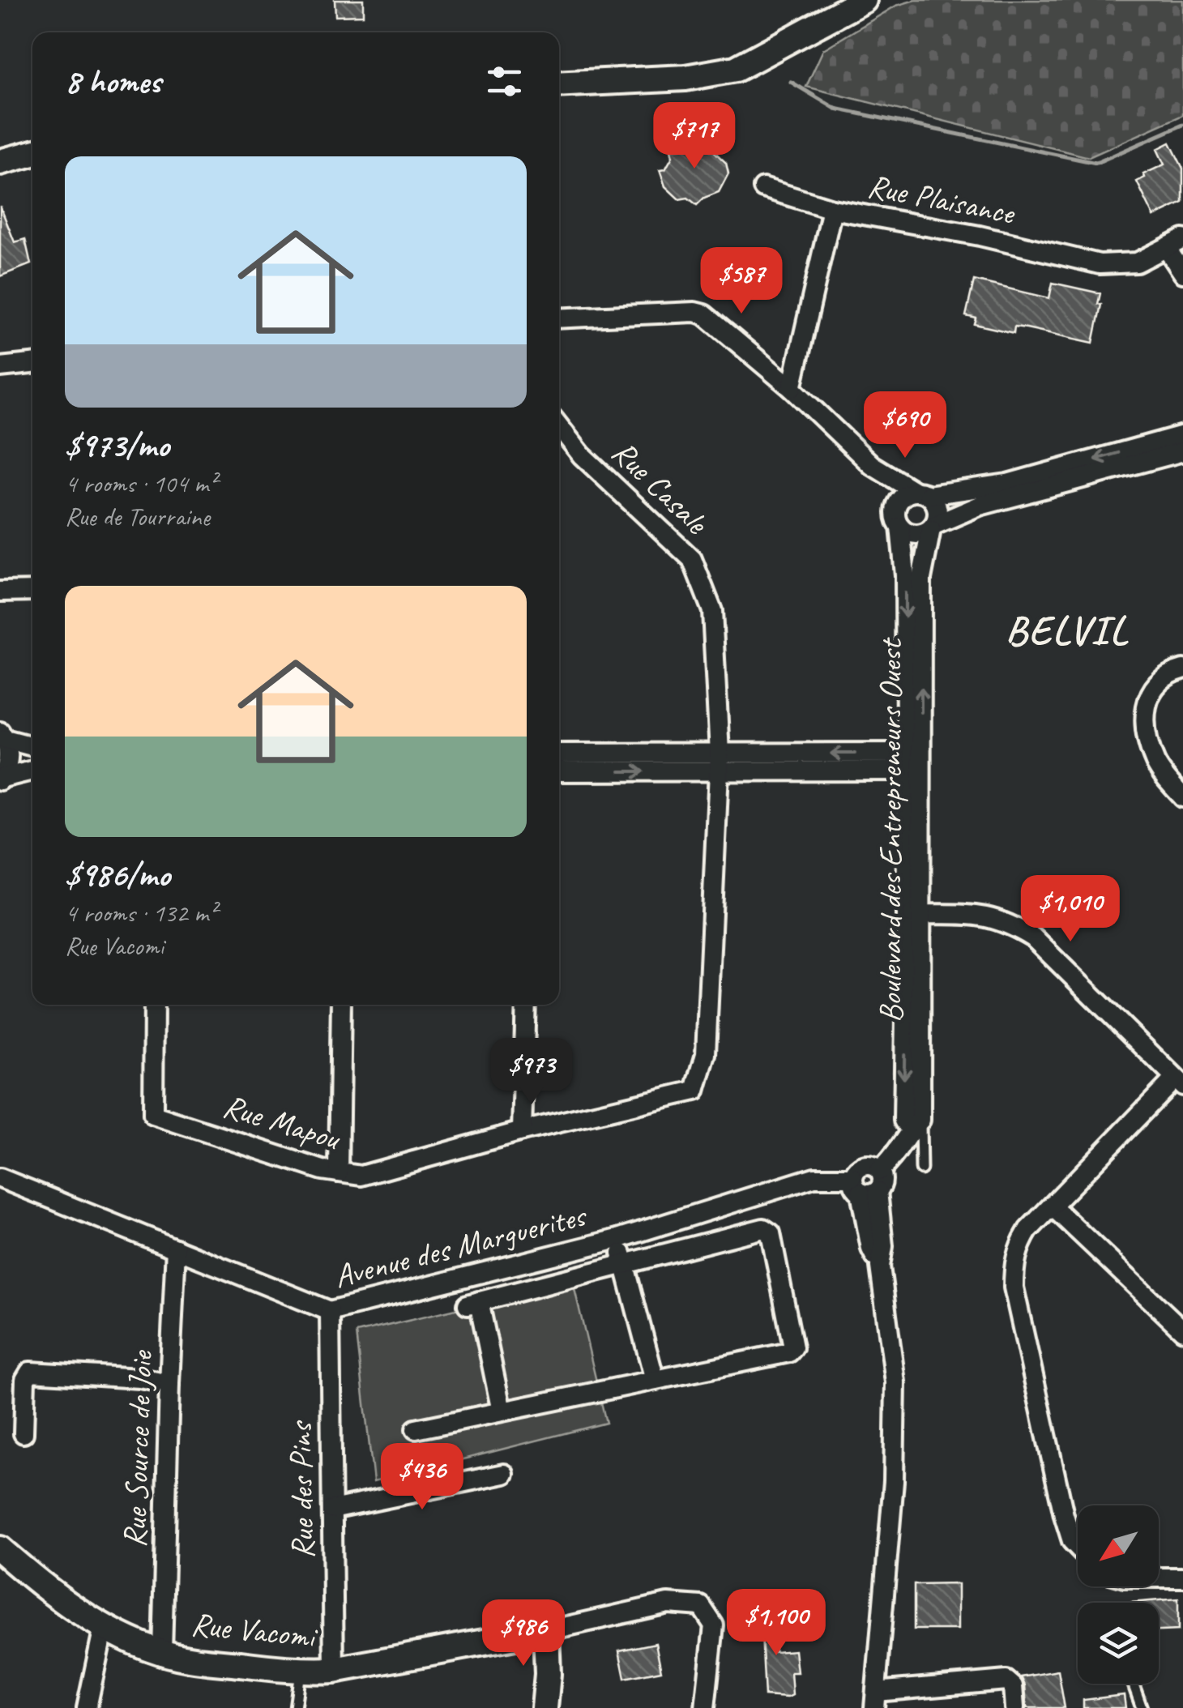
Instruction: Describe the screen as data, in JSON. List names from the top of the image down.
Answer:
{
  "streets": {
    "street": [
      "Rue Plaisance",
      "Rue Casale",
      "Boulevard des Entrepreneurs Ouest",
      "Rue Mapou",
      "Avenue des Marguerites",
      "Rue Source de Joie",
      "Rue des Pins",
      "Rue Vacomi"
    ]
  },
  "crossings": [
    ["Rue Casale", "Rue Mapou"],
    ["Avenue des Marguerites", "Rue Source de Joie"],
    ["Avenue des Marguerites", "Rue des Pins"],
    ["Rue Source de Joie", "Rue Vacomi"],
    ["Rue des Pins", "Rue Vacomi"]
  ],
  "districts": ["BELVIL"],
  "north": "bottom left",
  "page": {
    "heading": "8 homes",
    "price": [
      "$717",
      "$587",
      "$690",
      "$1,010",
      "$973",
      "$436",
      "$1,100",
      "$986"
    ],
    "list": [
      {
        "name": "$973/mo",
        "note": "4 rooms · 104 m² · Rue de Tourraine"
      },
      {
        "name": "$986/mo",
        "note": "4 rooms · 132 m² · Rue Vacomi"
      }
    ]
  }
}
